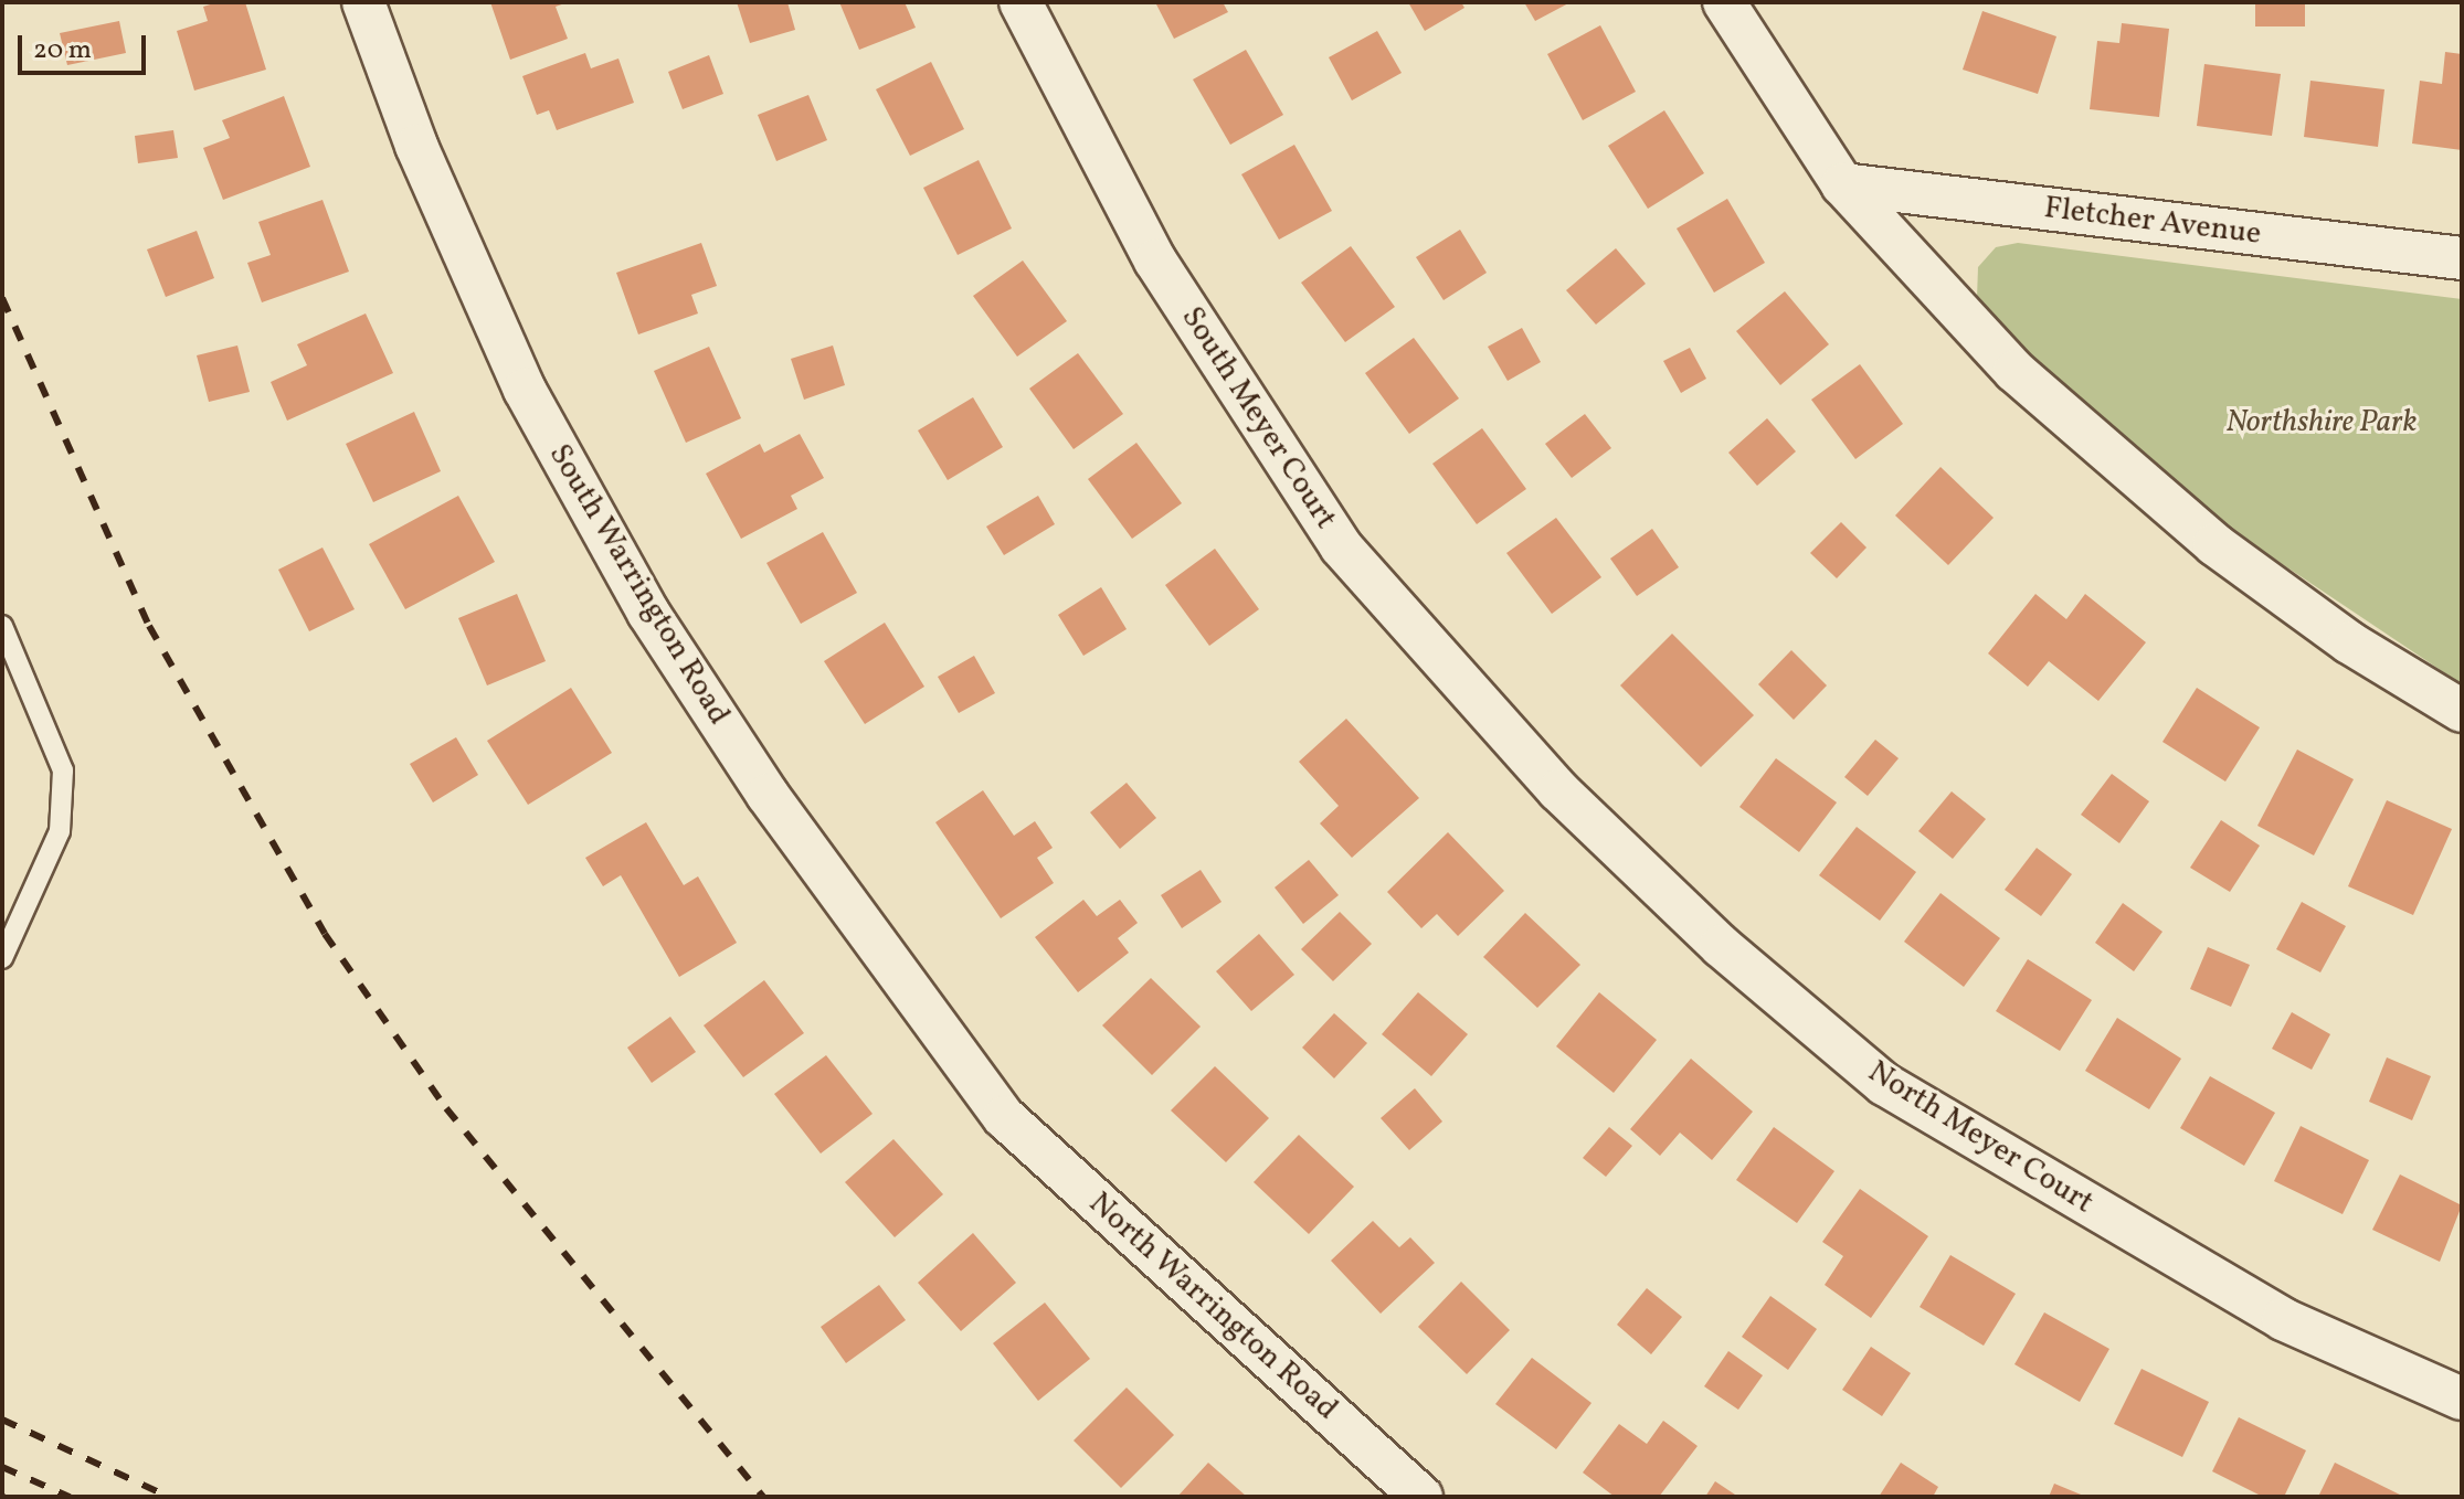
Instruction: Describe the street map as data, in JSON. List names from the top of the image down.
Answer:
{
  "streets": {
    "street": [
      "Fletcher Avenue",
      "South Meyer Court",
      "South Warrington Road",
      "North Meyer Court",
      "North Warrington Road"
    ]
  },
  "crossings": [
    ["South Meyer Court", "North Meyer Court"],
    ["South Warrington Road", "North Warrington Road"]
  ],
  "parks": ["Northshire Park"],
  "scale_bar": "20 m"
}
